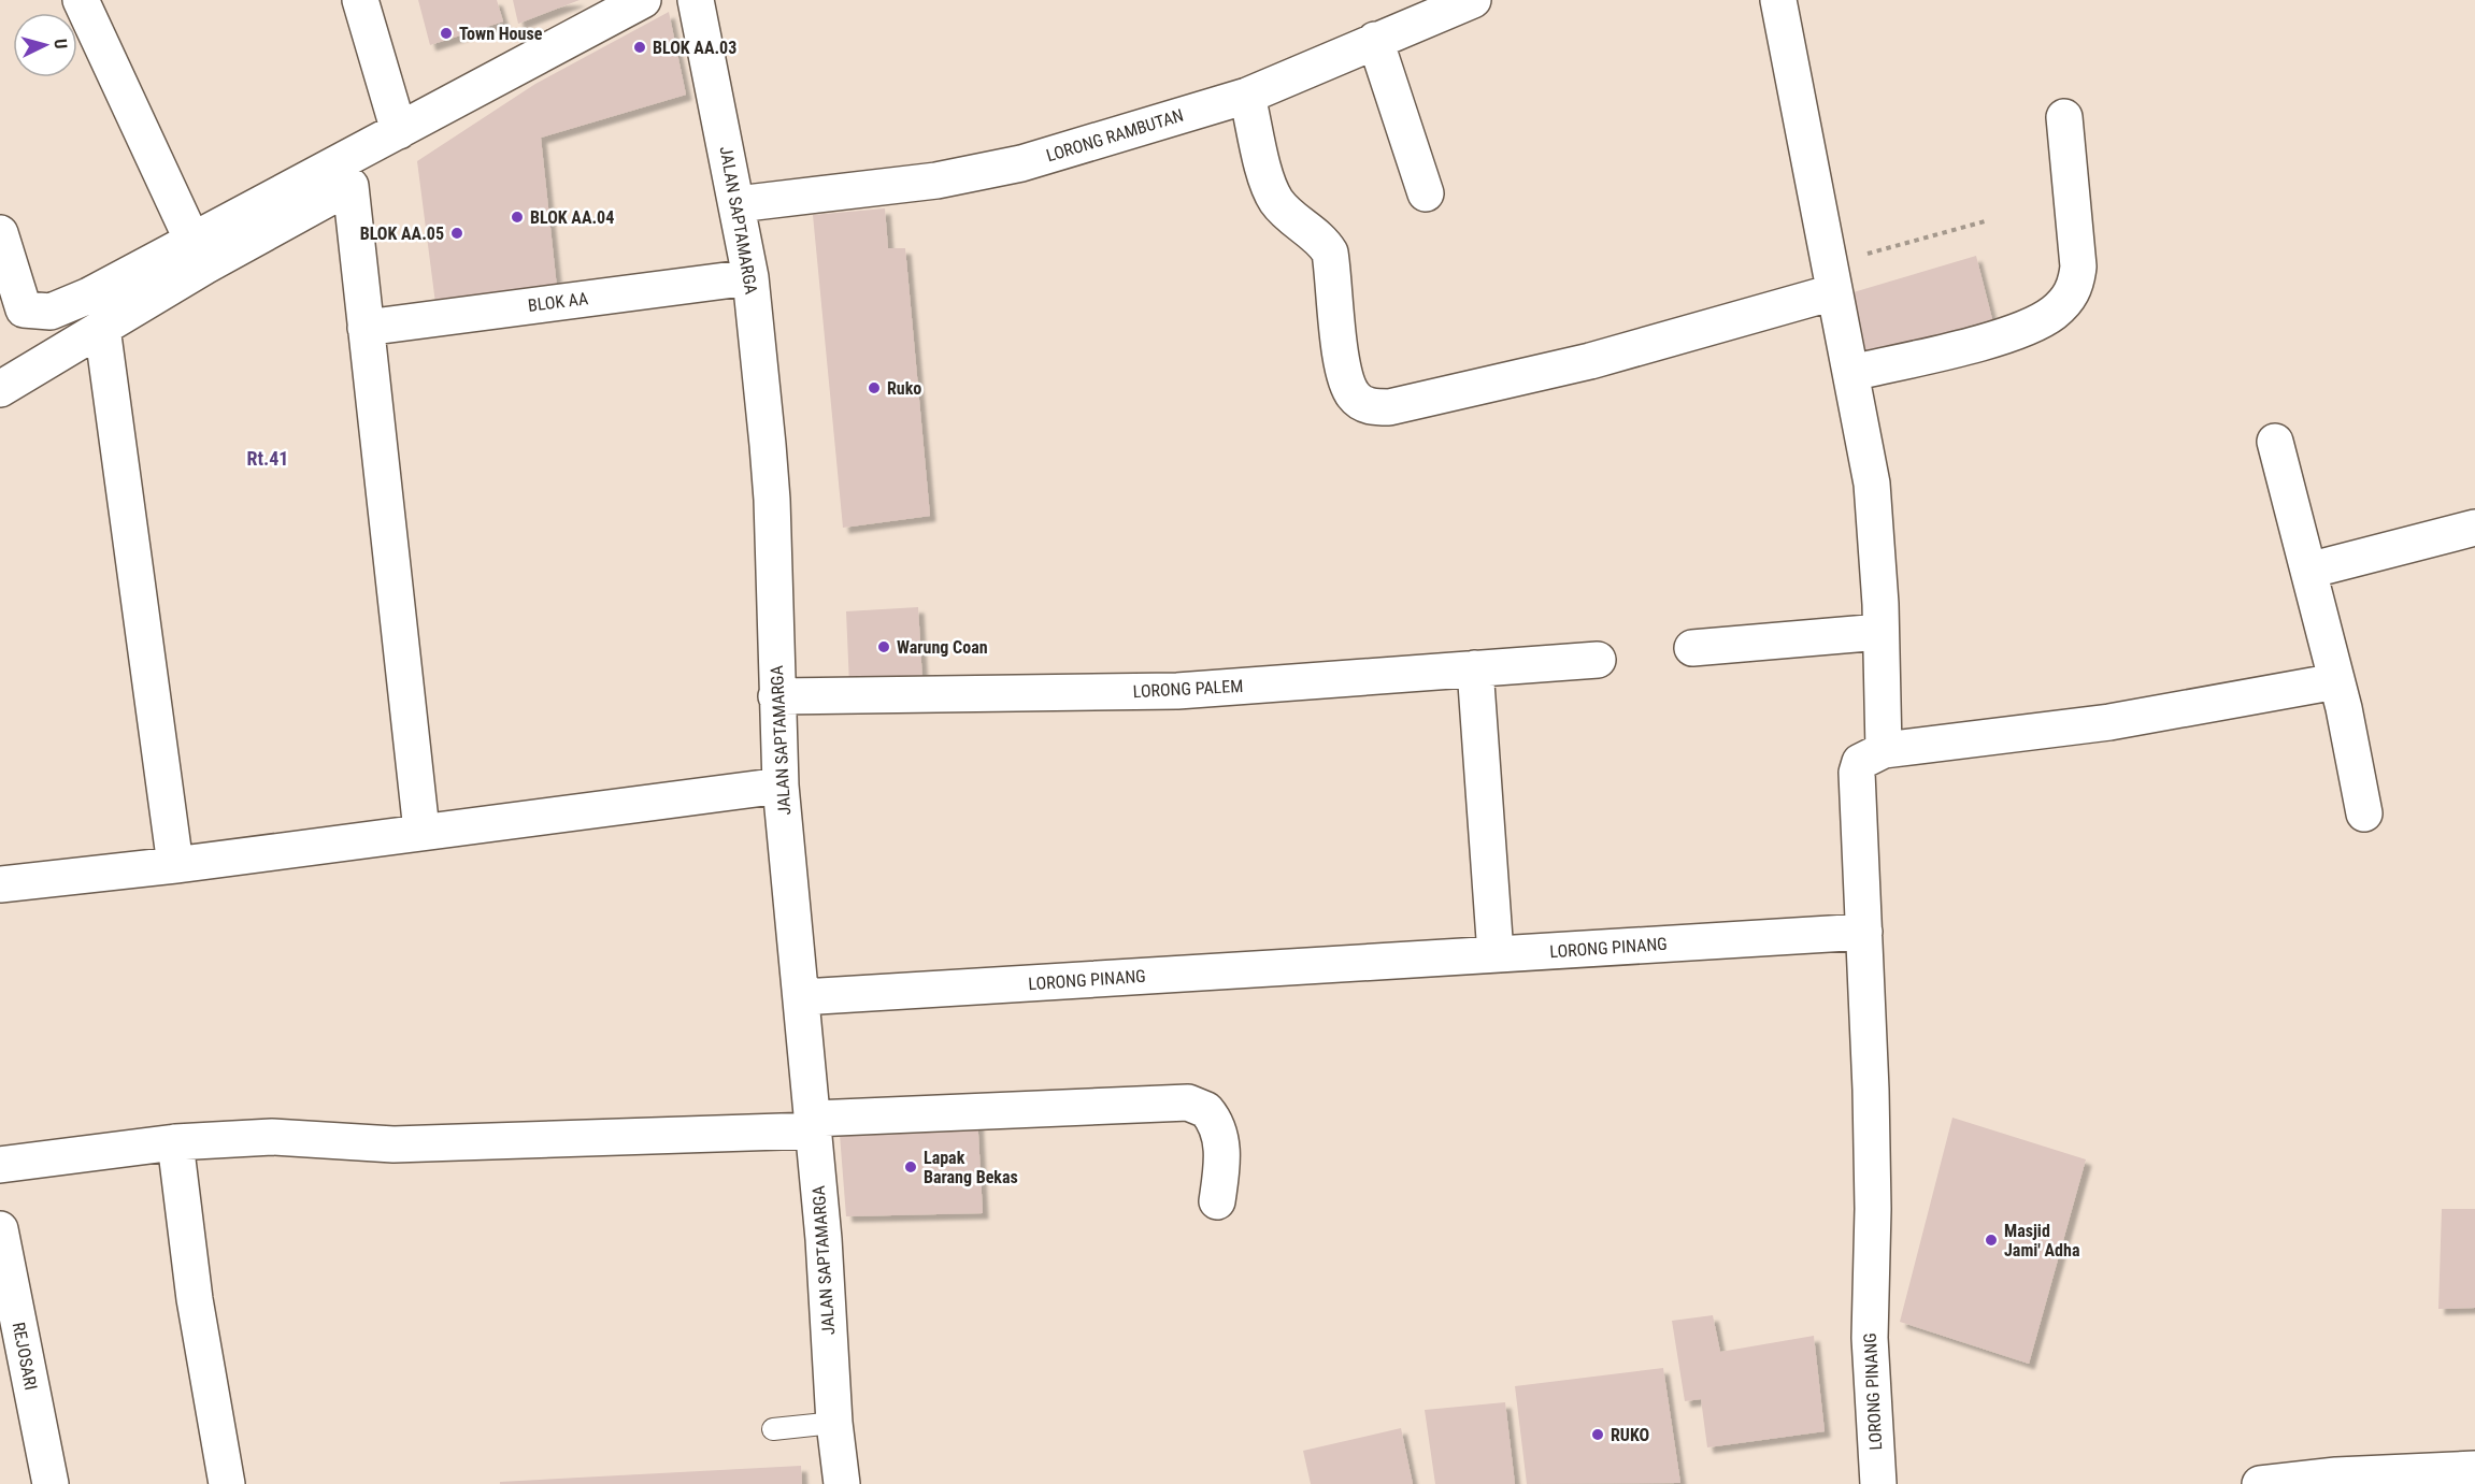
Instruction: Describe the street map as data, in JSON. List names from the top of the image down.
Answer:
{
  "streets": {
    "street": [
      "LORONG RAMBUTAN",
      "JALAN SAPTAMARGA",
      "BLOK AA",
      "LORONG PALEM",
      "LORONG PINANG",
      "REJOSARI"
    ]
  },
  "crossings": [
    ["LORONG RAMBUTAN", "JALAN SAPTAMARGA"],
    ["JALAN SAPTAMARGA", "BLOK AA"],
    ["JALAN SAPTAMARGA", "LORONG PALEM"],
    ["JALAN SAPTAMARGA", "LORONG PINANG"]
  ],
  "districts": ["Rt.41"],
  "places": [
    "Town House",
    "BLOK AA.03",
    "BLOK AA.04",
    "BLOK AA.05",
    "Ruko",
    "Warung Coan",
    "Lapak Barang Bekas",
    "Masjid Jami' Adha",
    "RUKO"
  ],
  "north": "right"
}
